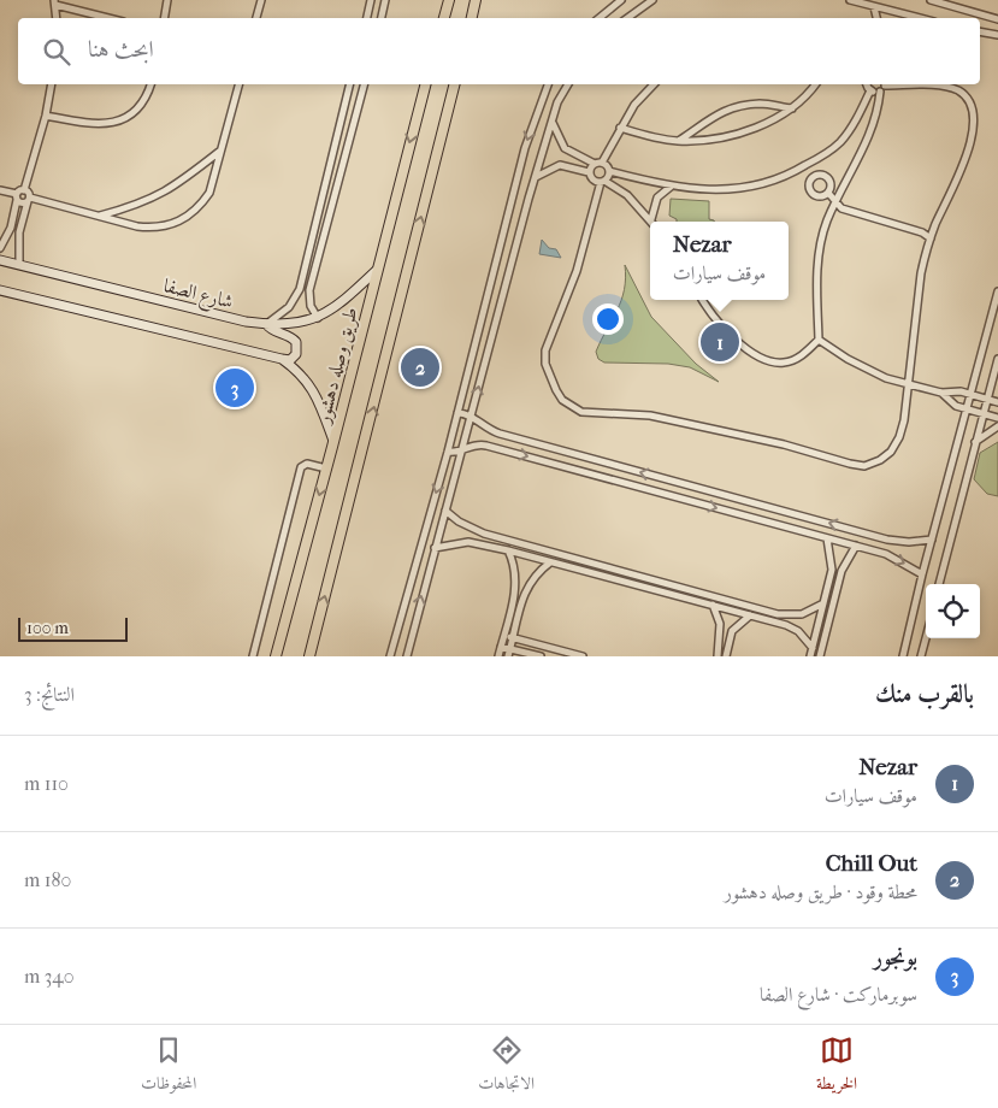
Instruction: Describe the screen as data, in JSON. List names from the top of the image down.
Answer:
{
  "streets": {
    "main road": ["طريق وصله دهشور"],
    "street": ["شارع الصفا"]
  },
  "crossings": [
    ["شارع الصفا", "طريق وصله دهشور"]
  ],
  "scale_bar": "100 m",
  "page": {
    "search": "ابحث هنا",
    "popup": ["Nezar", "موقف سيارات"],
    "pins": ["1", "2", "3"],
    "scale": "100 m",
    "heading": ["بالقرب منك", "النتائج: 3"],
    "list": [
      {
        "mark": "1",
        "name": "Nezar",
        "note": "موقف سيارات",
        "value": "110 m"
      },
      {
        "mark": "2",
        "name": "Chill Out",
        "note": "محطة وقود · طريق وصله دهشور",
        "value": "180 m"
      },
      {
        "mark": "3",
        "name": "بونجور",
        "note": "سوبرماركت · شارع الصفا",
        "value": "340 m"
      }
    ],
    "nav": ["الخريطة", "الاتجاهات", "المحفوظات"]
  }
}
